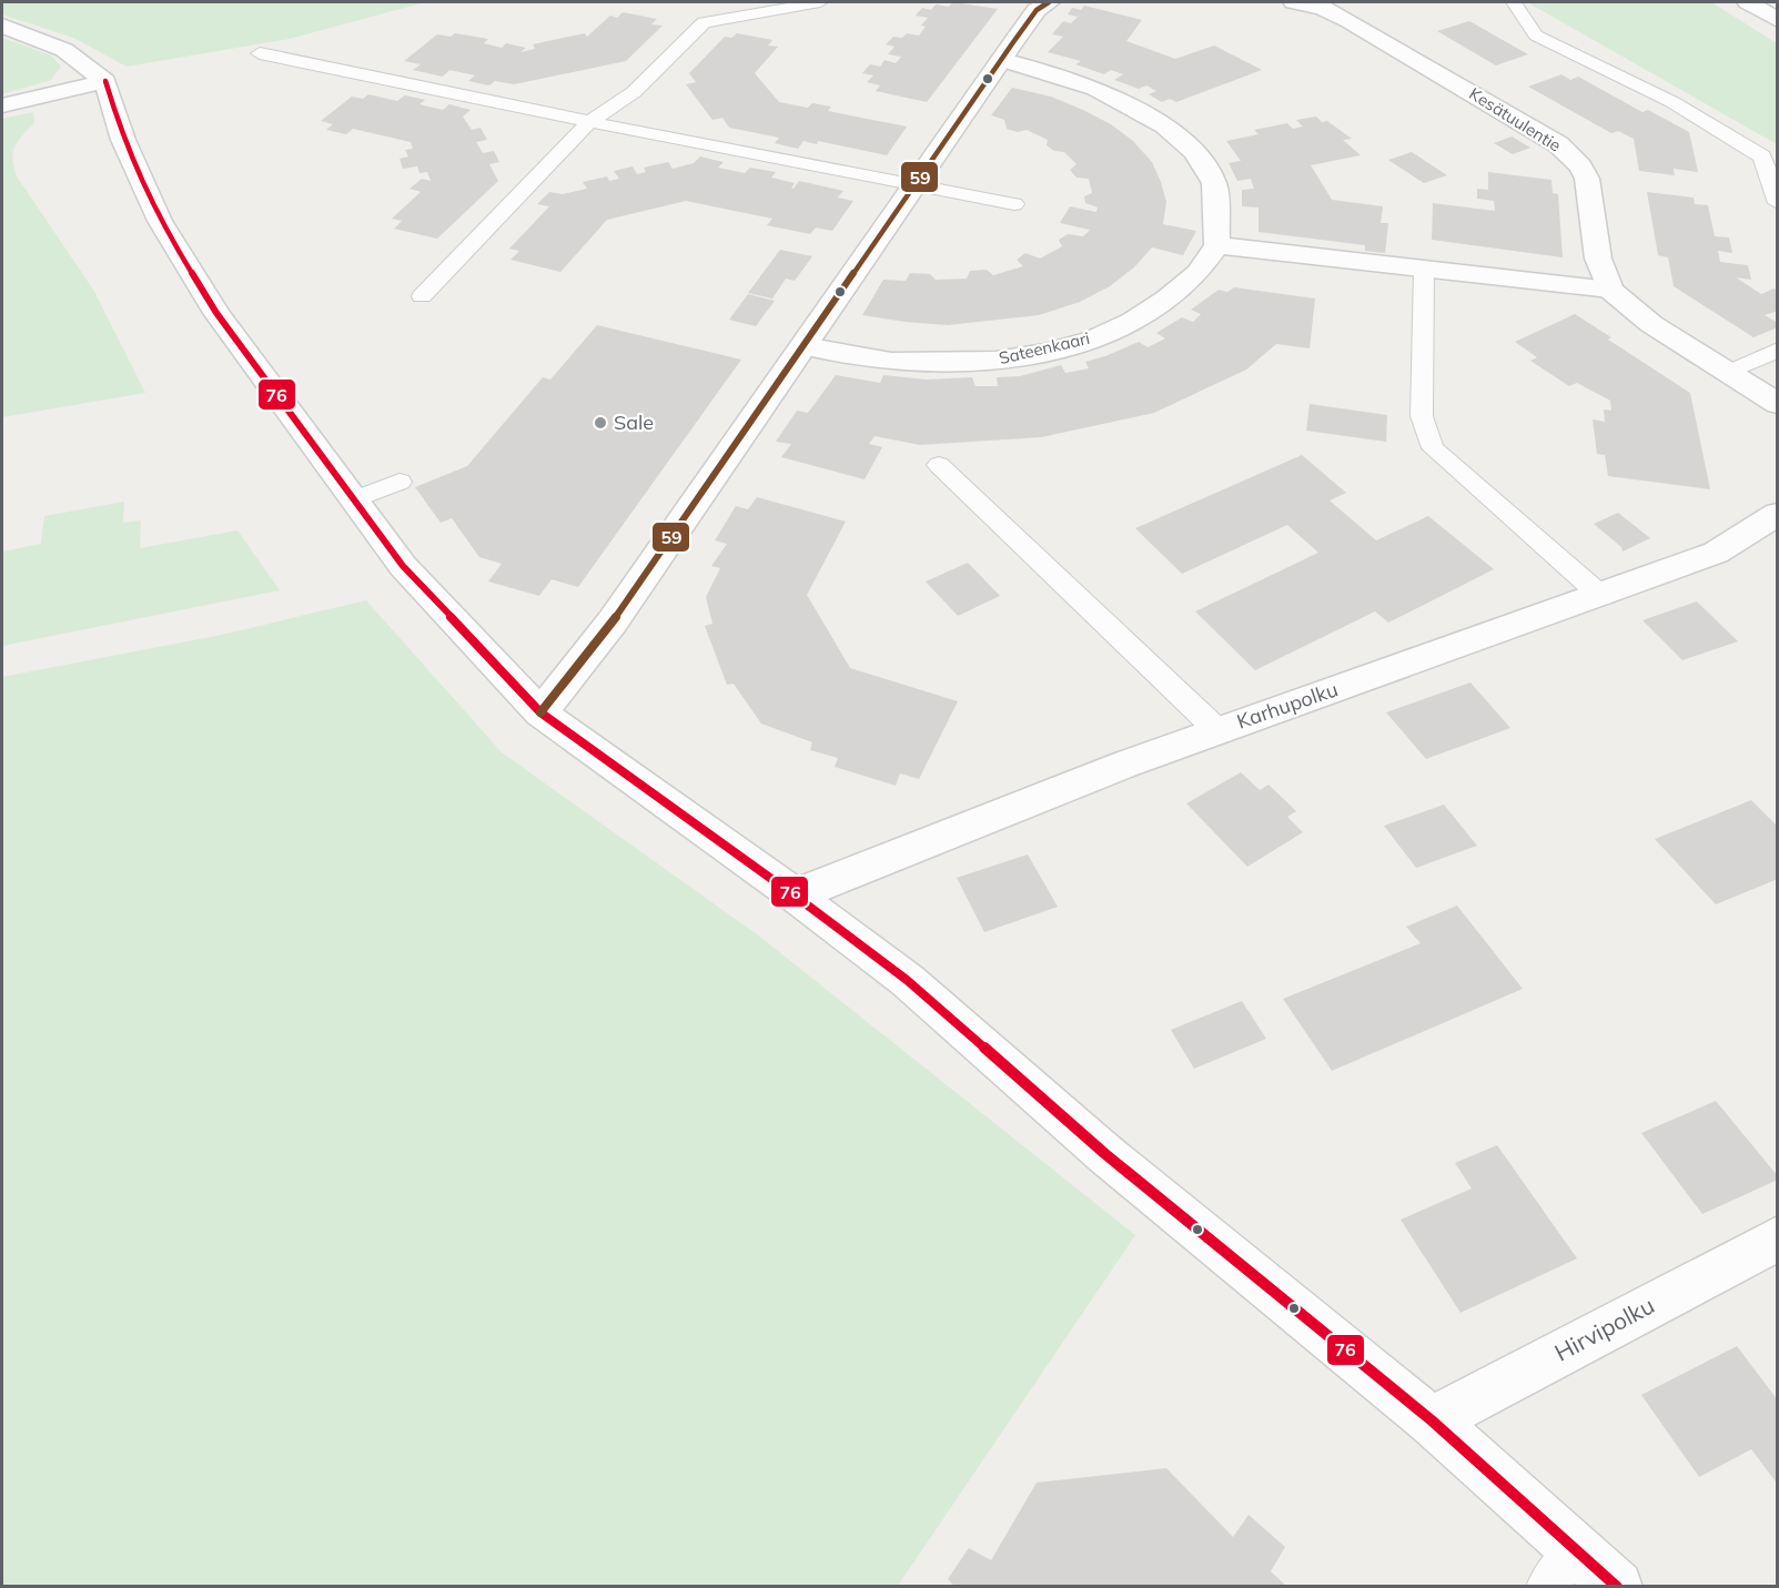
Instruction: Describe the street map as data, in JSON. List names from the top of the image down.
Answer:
{
  "streets": {
    "street": [
      "Kesätuulentie",
      "Sateenkaari",
      "Karhupolku",
      "Hirvipolku"
    ]
  },
  "places": ["Sale"],
  "lines": ["transit line 59", "transit line 76"]
}
